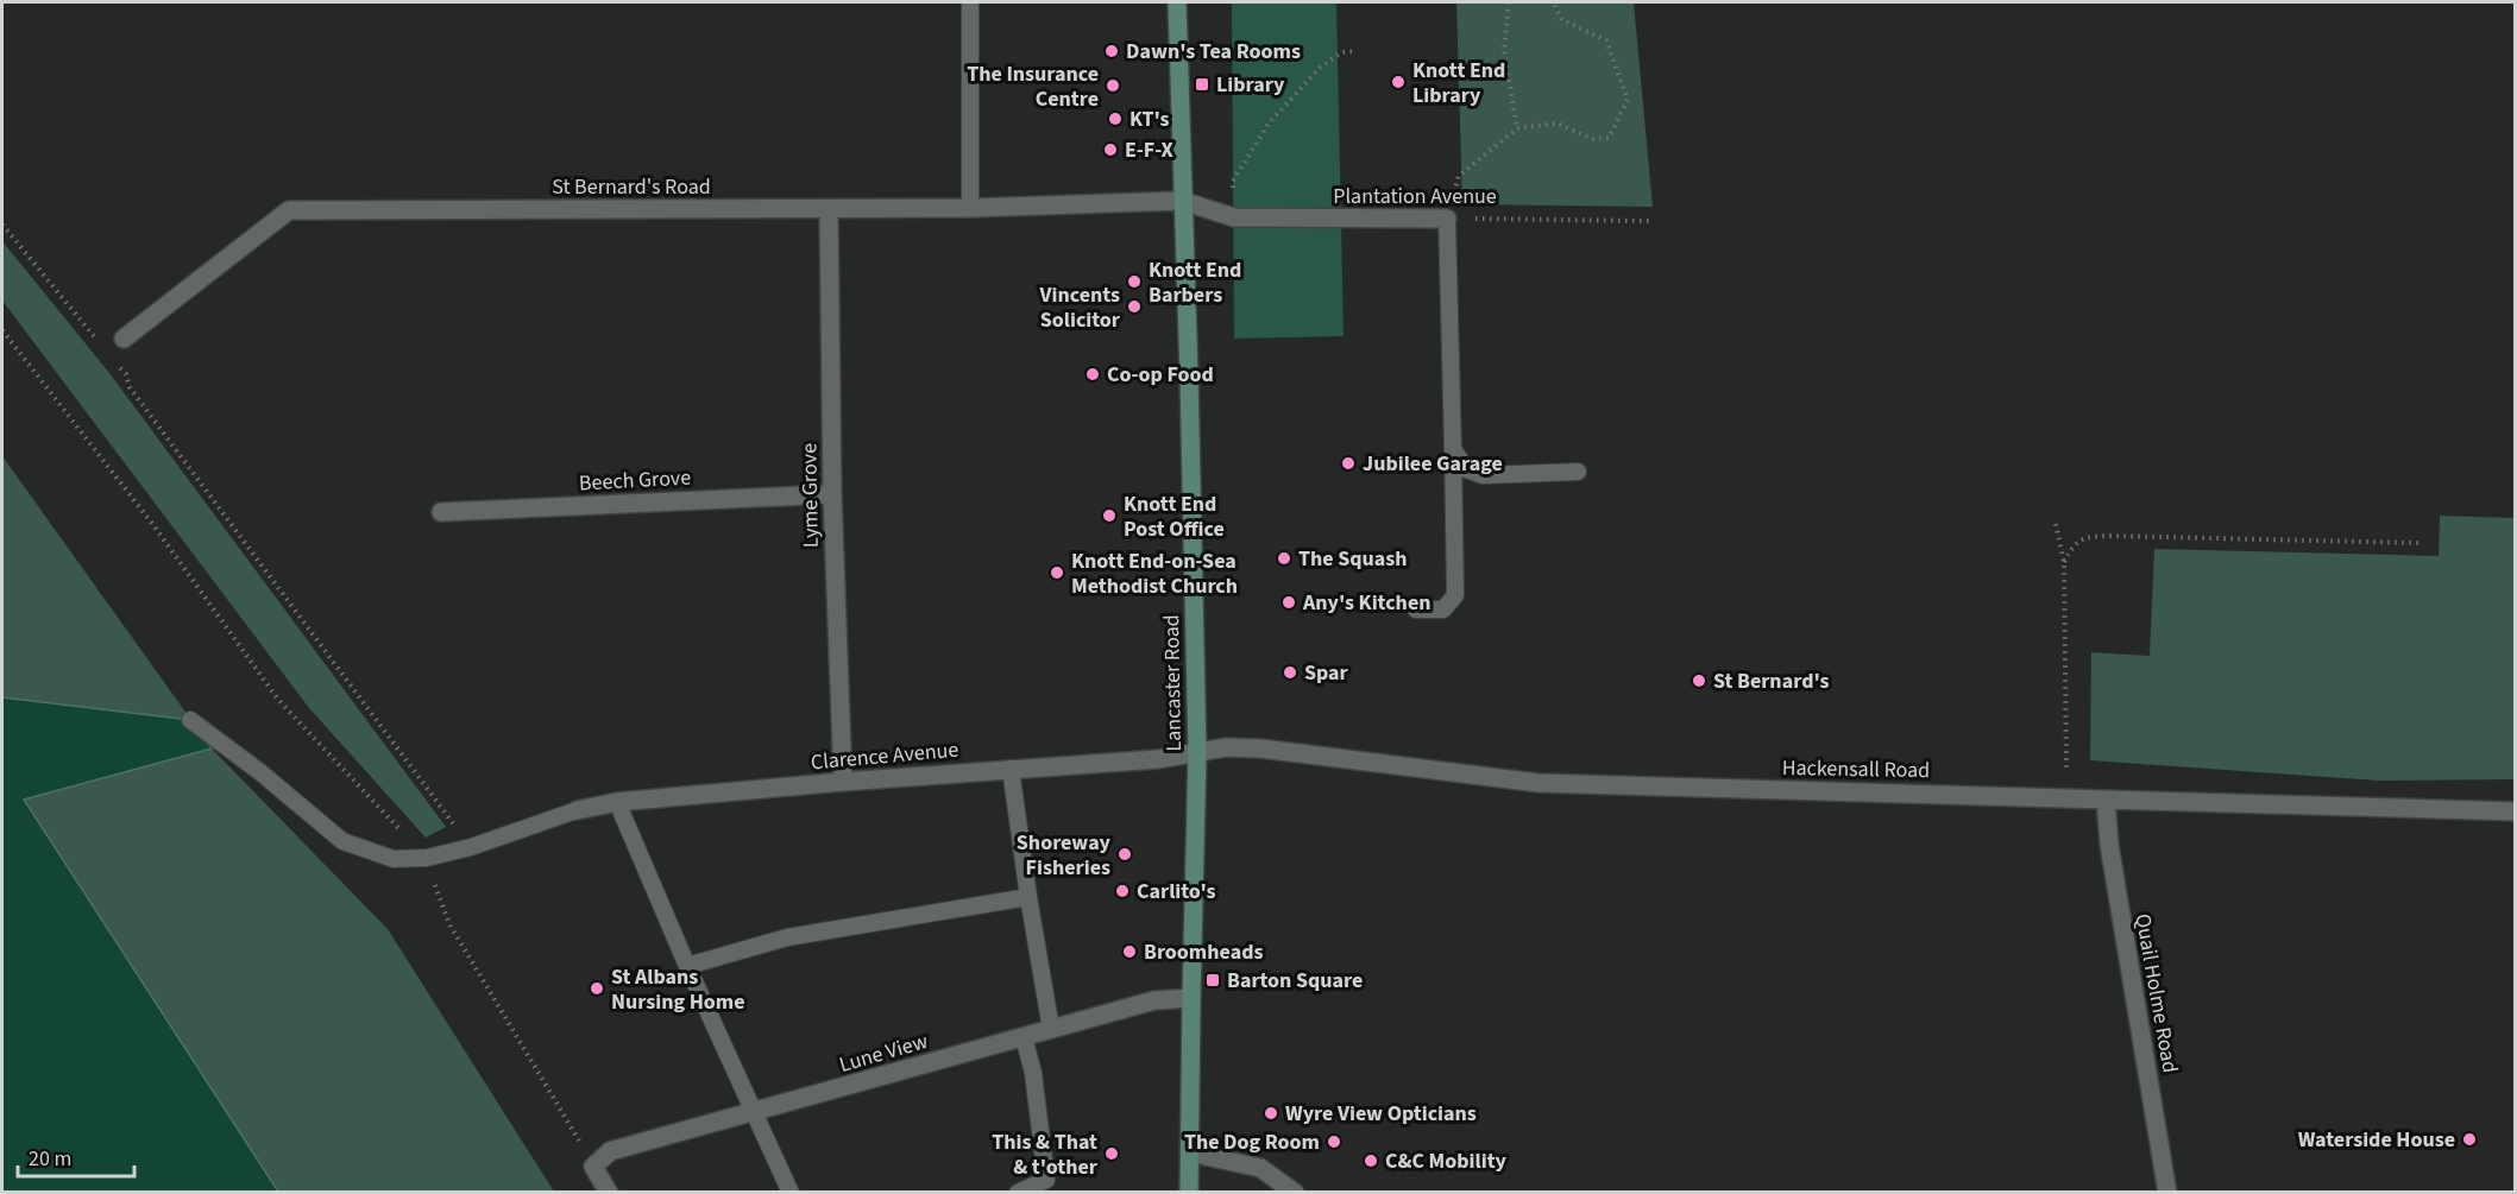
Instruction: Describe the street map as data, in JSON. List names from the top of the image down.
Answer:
{
  "streets": {
    "main road": ["Lancaster Road"],
    "street": [
      "St Bernard's Road",
      "Plantation Avenue",
      "Beech Grove",
      "Lyme Grove",
      "Clarence Avenue",
      "Hackensall Road",
      "Quail Holme Road",
      "Lune View"
    ]
  },
  "crossings": [
    ["St Bernard's Road", "Plantation Avenue"],
    ["St Bernard's Road", "Lyme Grove"],
    ["St Bernard's Road", "Lancaster Road"],
    ["Plantation Avenue", "Lancaster Road"],
    ["Beech Grove", "Lyme Grove"],
    ["Lyme Grove", "Clarence Avenue"],
    ["Lancaster Road", "Clarence Avenue"],
    ["Lancaster Road", "Hackensall Road"],
    ["Lancaster Road", "Lune View"],
    ["Clarence Avenue", "Hackensall Road"],
    ["Hackensall Road", "Quail Holme Road"]
  ],
  "places": {
    "other": [
      "Dawn's Tea Rooms",
      "Knott End Library",
      "The Insurance Centre",
      "KT's",
      "E-F-X",
      "Knott End Barbers",
      "Vincents Solicitor",
      "Co-op Food",
      "Jubilee Garage",
      "Knott End Post Office",
      "The Squash",
      "Knott End-on-Sea Methodist Church",
      "Any's Kitchen",
      "Spar",
      "St Bernard's",
      "Shoreway Fisheries",
      "Carlito's",
      "Broomheads",
      "St Albans Nursing Home",
      "Wyre View Opticians",
      "Waterside House",
      "The Dog Room",
      "This & That & t'other",
      "C&C Mobility"
    ],
    "transit": ["Library", "Barton Square"]
  },
  "scale_bar": "20 m"
}
